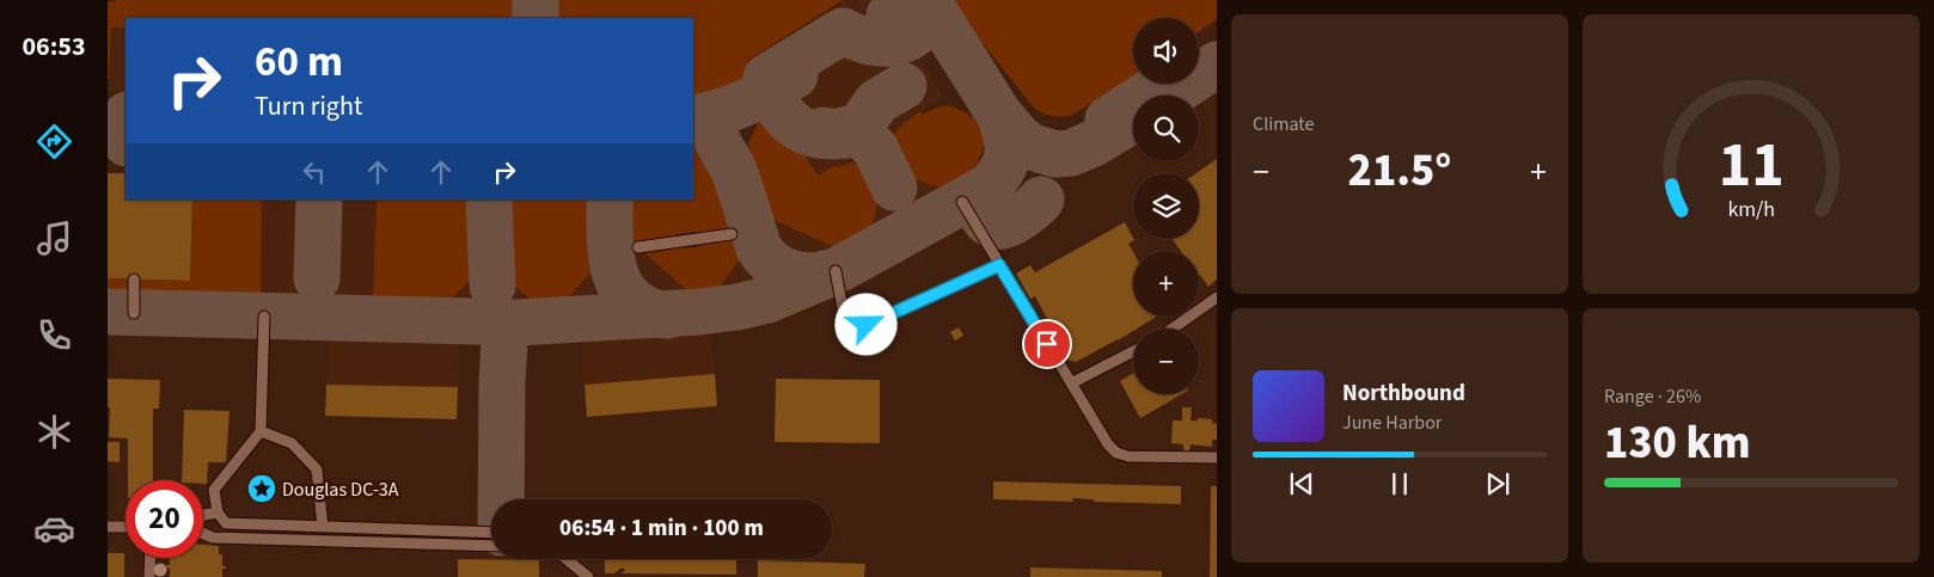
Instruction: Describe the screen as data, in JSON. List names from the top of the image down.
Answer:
{
  "places": {
    "place": ["Douglas DC-3A"]
  },
  "page": {
    "tabs": "06:53",
    "tile": [
      "Climate",
      ["Range · 26%", "130 km"]
    ],
    "map_buttons": ["+", "−"],
    "turn": ["60 m", "Turn right"],
    "heat": ["−", "21.5°", "+"],
    "song": ["Northbound", "June Harbor"],
    "limit": "20",
    "trip": "06:54 · 1 min · 100 m",
    "gauge": ["11", "km/h"]
  }
}
